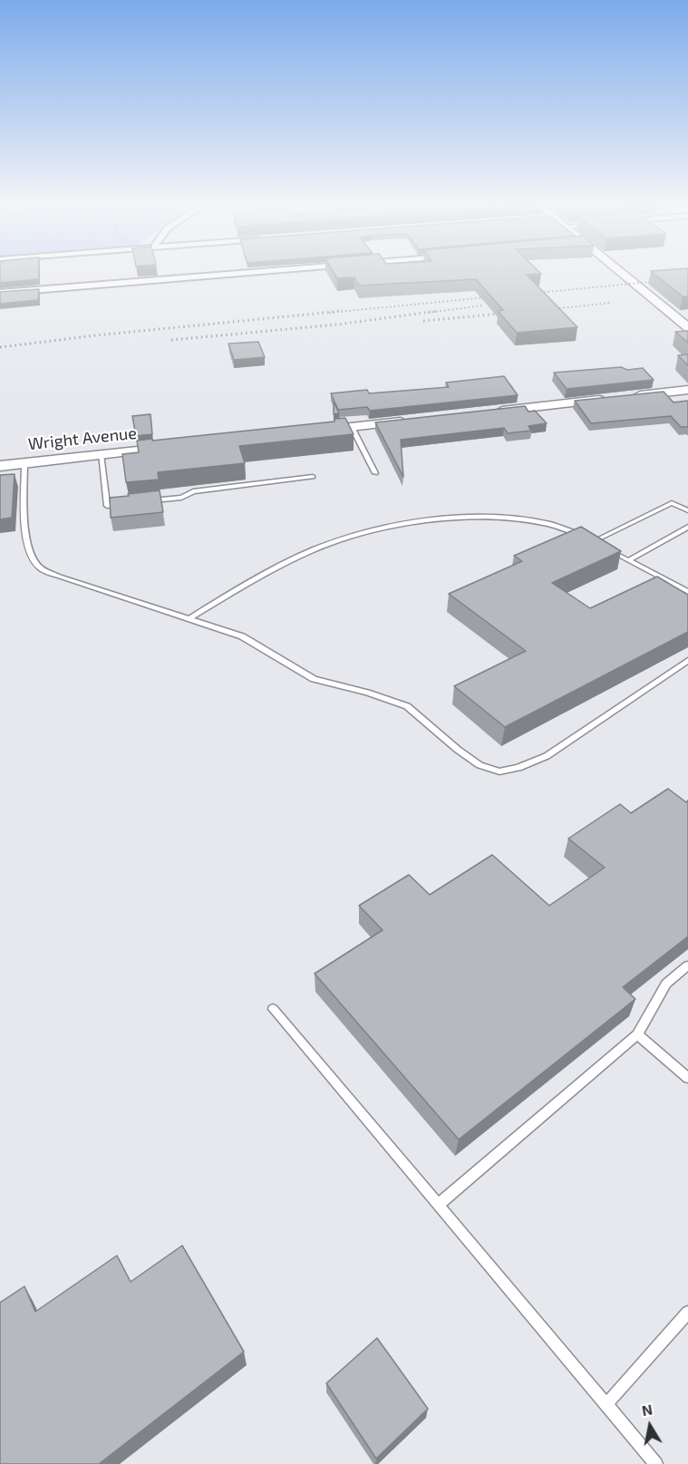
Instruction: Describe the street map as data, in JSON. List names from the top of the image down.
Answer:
{
  "streets": {
    "street": ["Wright Avenue"]
  },
  "north": "top"
}
